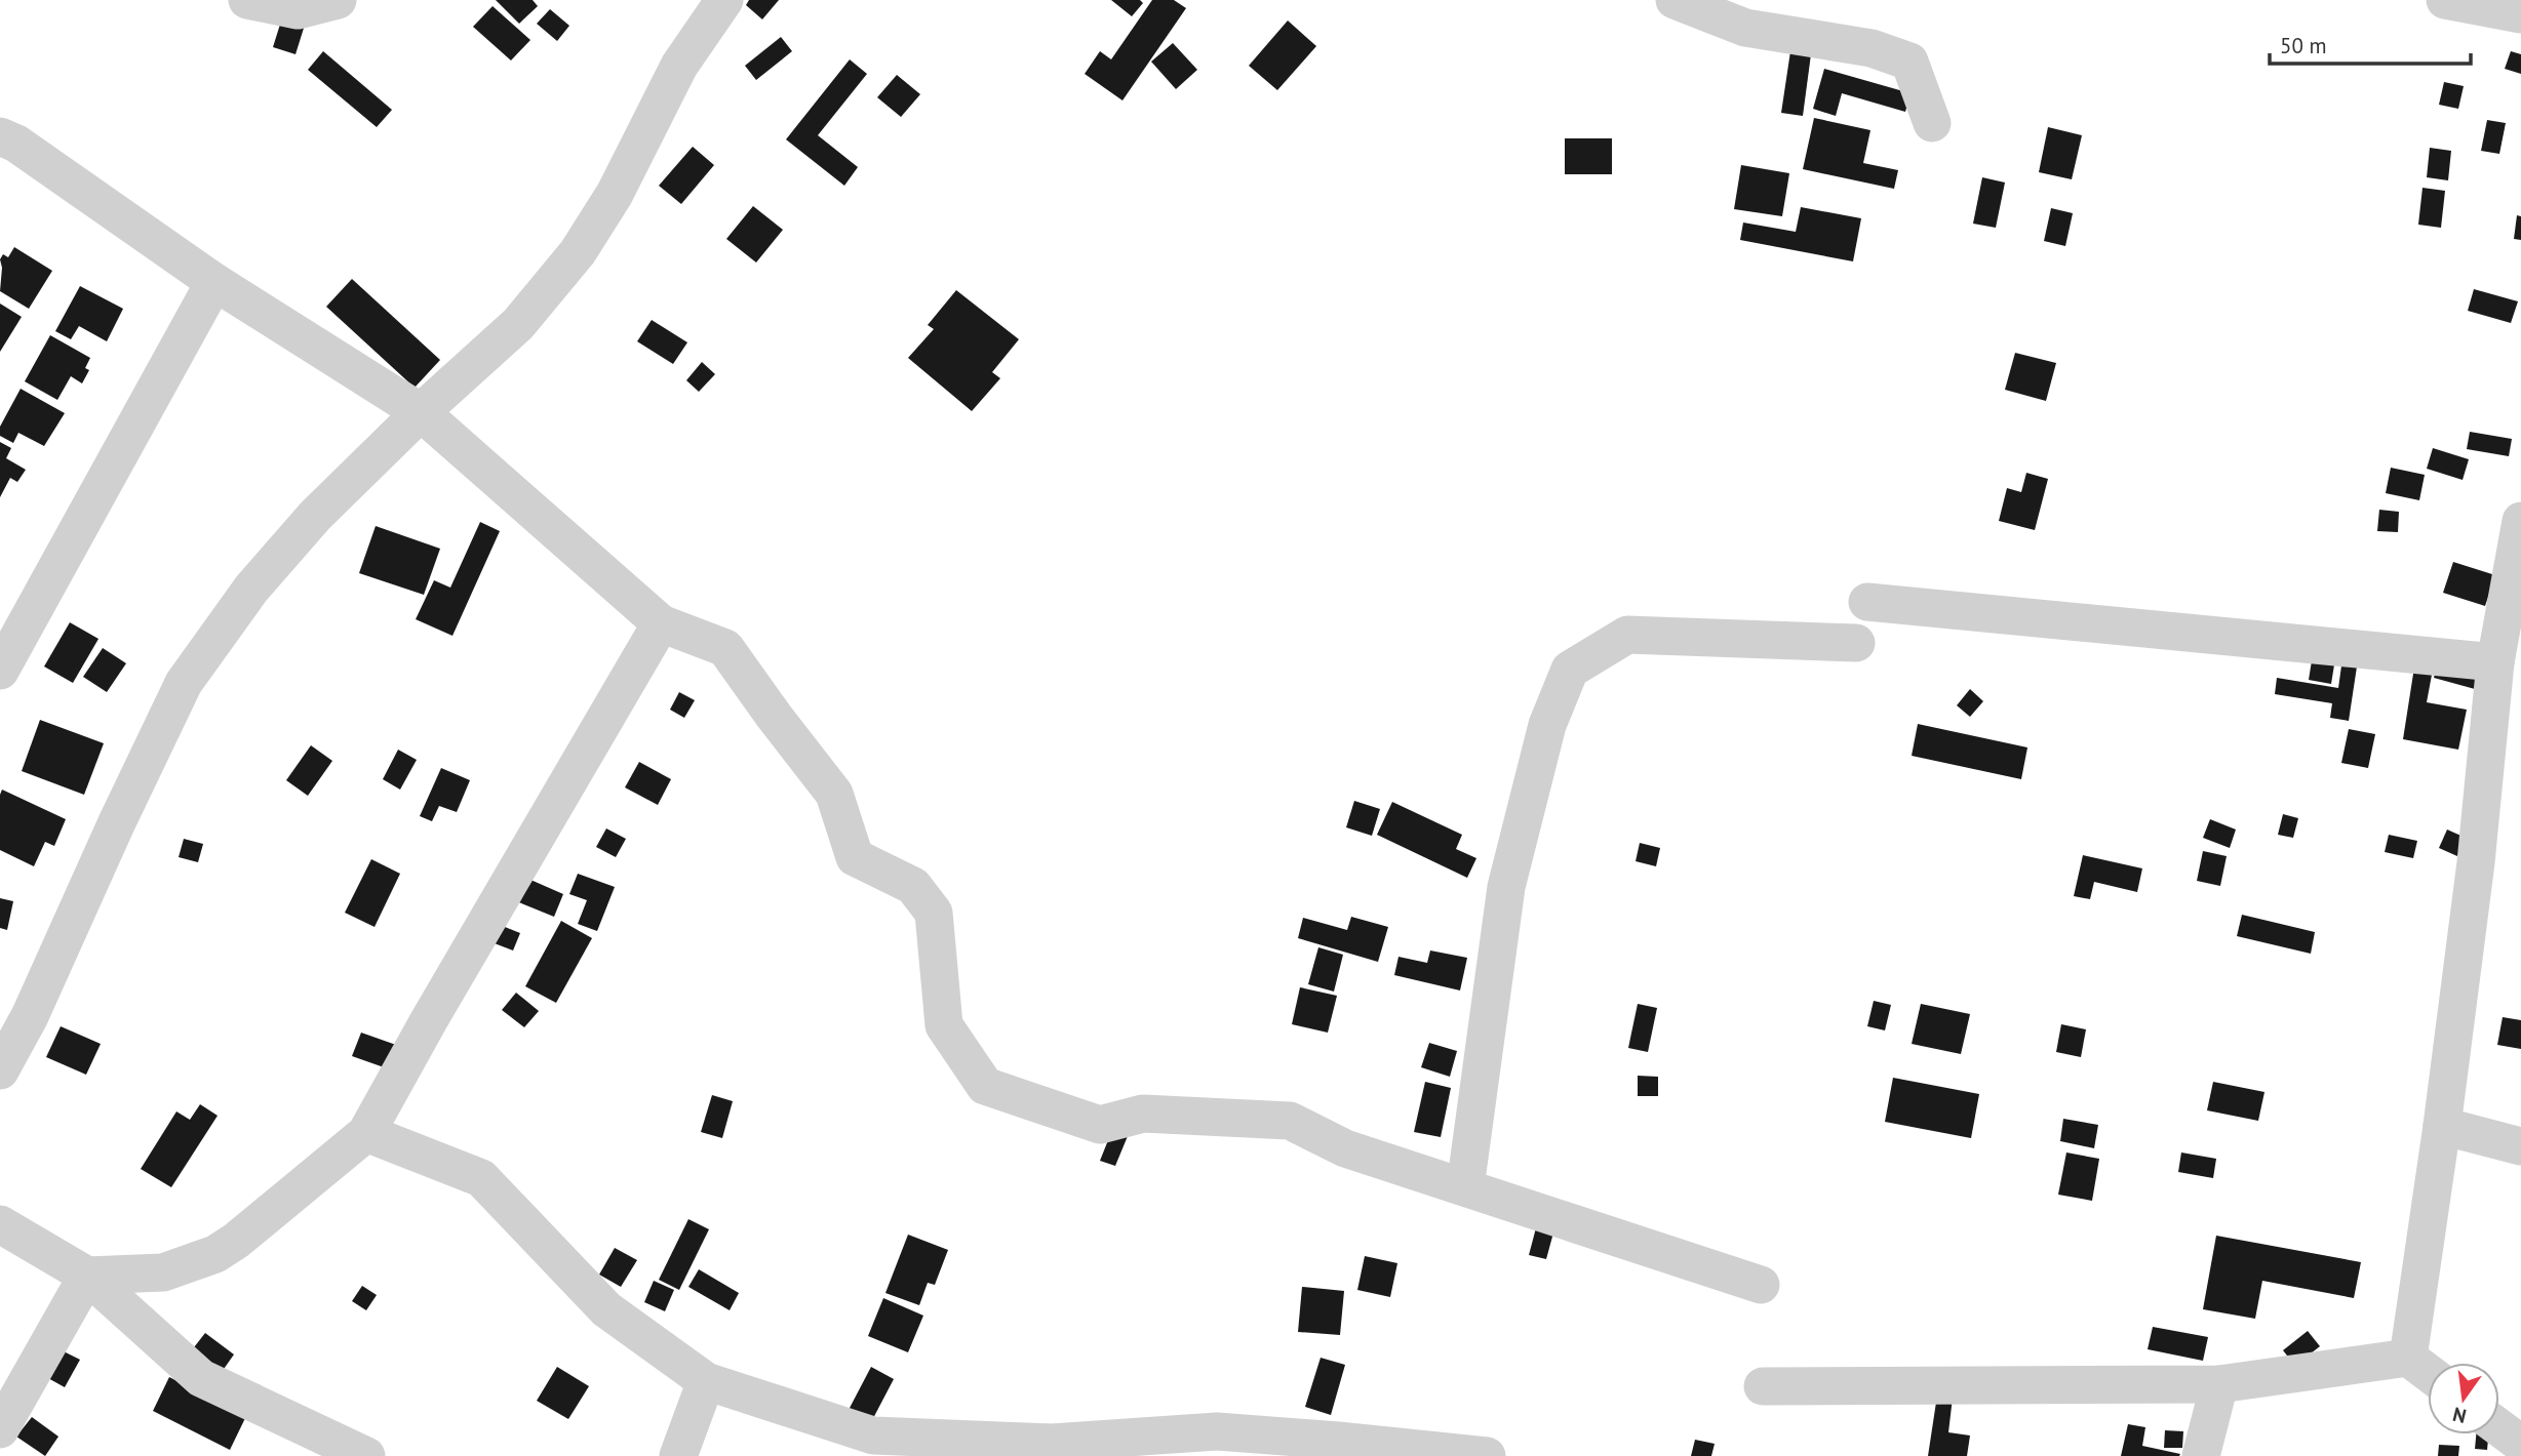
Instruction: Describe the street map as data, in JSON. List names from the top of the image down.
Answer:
{
  "scale_bar": "50 m",
  "north": "bottom"
}
